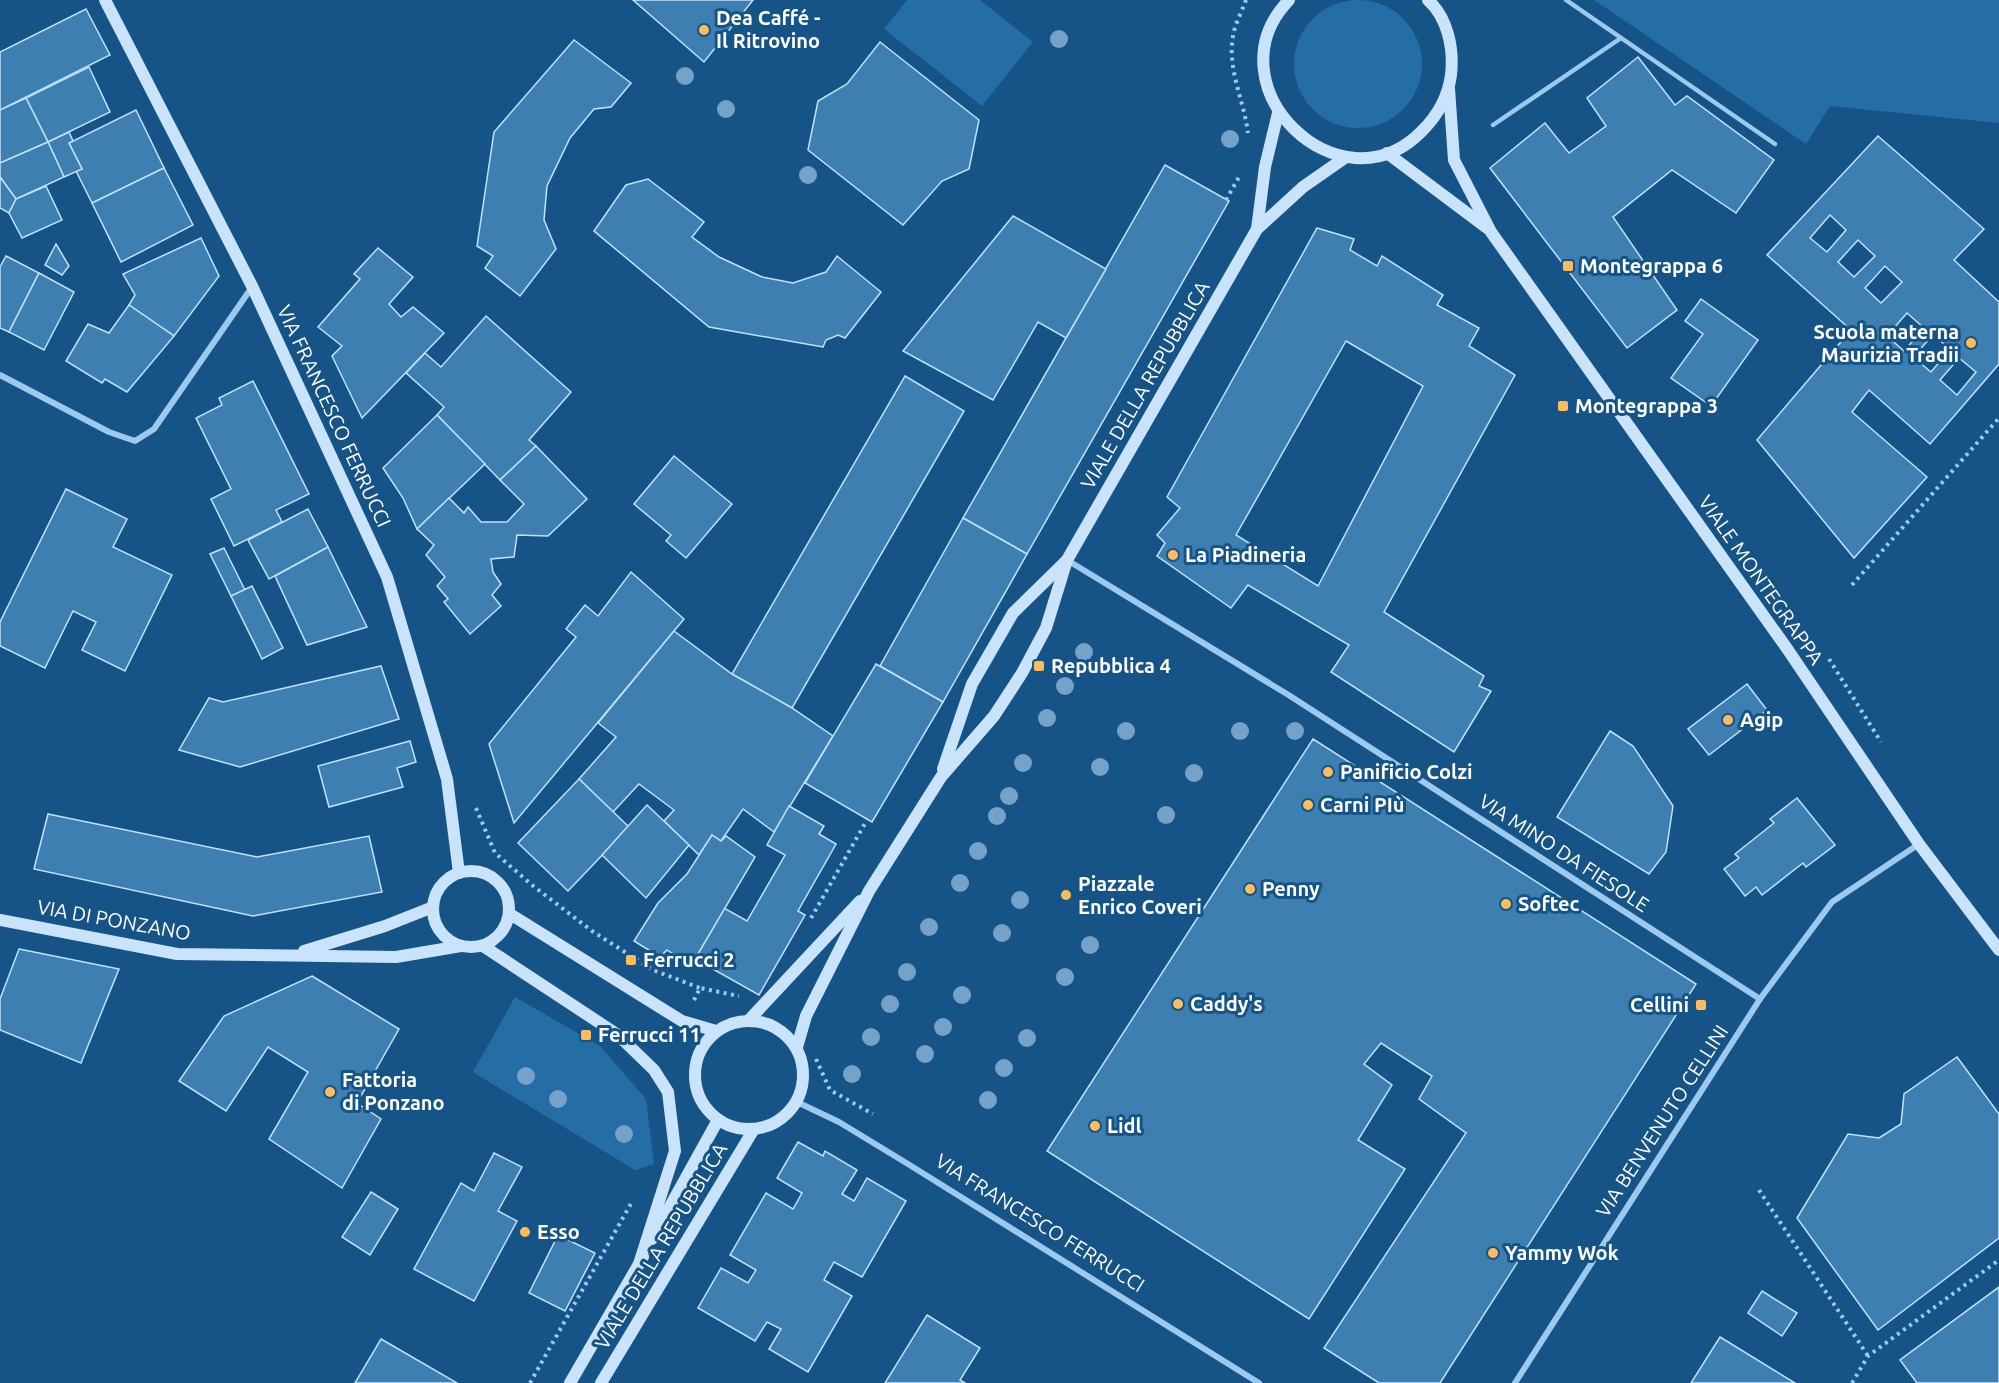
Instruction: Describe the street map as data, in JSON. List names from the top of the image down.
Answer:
{
  "streets": {
    "main road": [
      "VIALE DELLA REPUBBLICA",
      "VIA FRANCESCO FERRUCCI",
      "VIALE MONTEGRAPPA",
      "VIA DI PONZANO"
    ],
    "street": ["VIA MINO DA FIESOLE", "VIA BENVENUTO CELLINI"]
  },
  "crossings": [
    ["VIALE DELLA REPUBBLICA", "VIA FRANCESCO FERRUCCI"],
    ["VIALE DELLA REPUBBLICA", "VIA MINO DA FIESOLE"],
    ["VIA FRANCESCO FERRUCCI", "VIA DI PONZANO"],
    ["VIA MINO DA FIESOLE", "VIA BENVENUTO CELLINI"]
  ],
  "places": {
    "other": [
      "Dea Caffé - Il Ritrovino",
      "Scuola materna Maurizia Tradii",
      "La Piadineria",
      "Agip",
      "Panificio Colzi",
      "Carni PIù",
      "Penny",
      "Piazzale Enrico Coveri",
      "Softec",
      "Caddy's",
      "Fattoria di Ponzano",
      "Lidl",
      "Esso",
      "Yammy Wok"
    ],
    "transit": [
      "Montegrappa 6",
      "Montegrappa 3",
      "Repubblica 4",
      "Ferrucci 2",
      "Cellini",
      "Ferrucci 11"
    ]
  }
}
